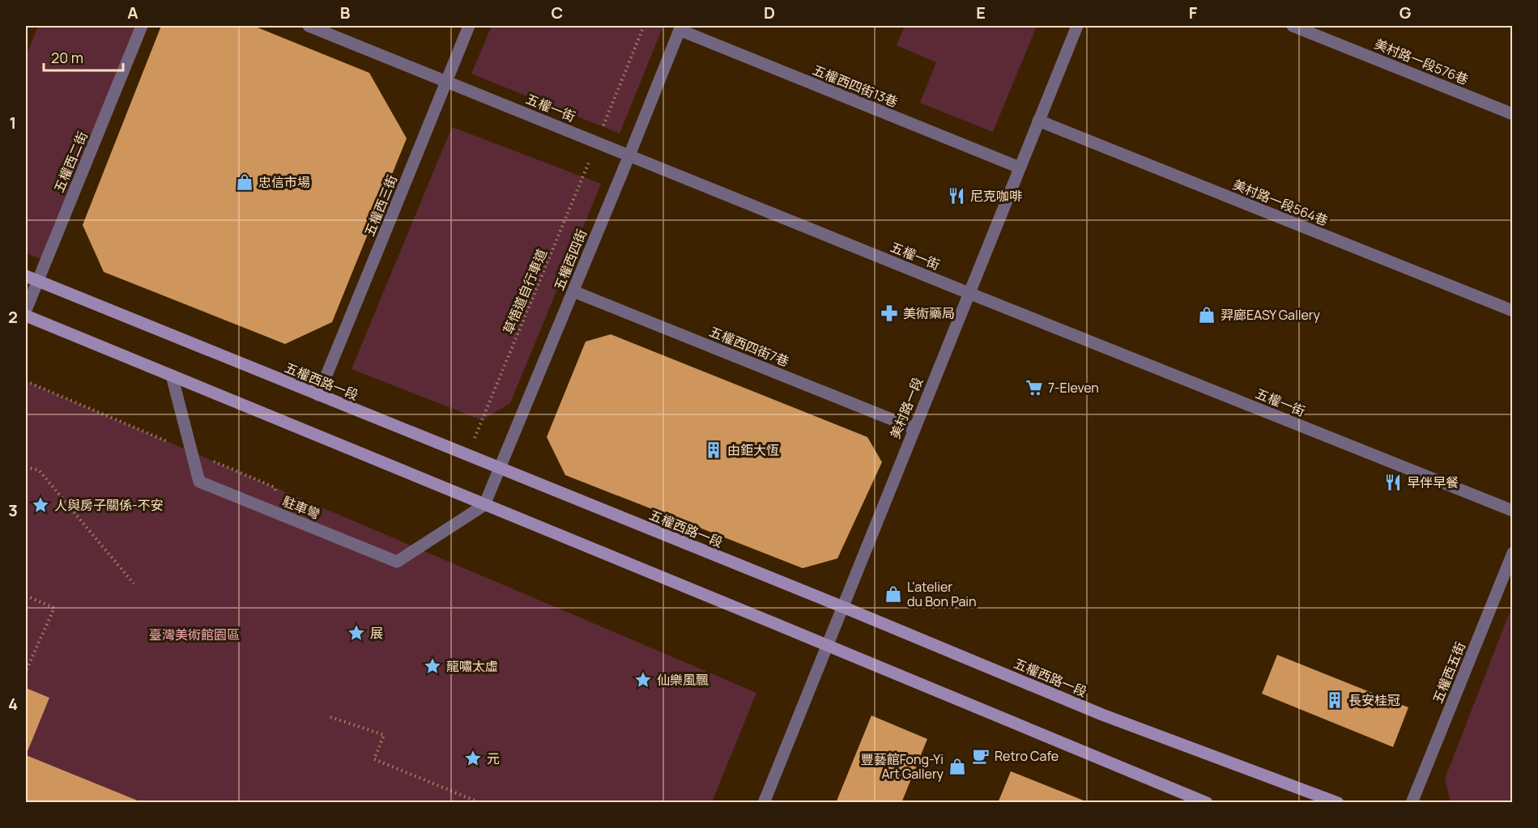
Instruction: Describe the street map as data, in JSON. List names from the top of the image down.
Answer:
{
  "streets": {
    "main road": ["五權西路一段"],
    "street": [
      "美村路一段576巷",
      "五權西四街13巷",
      "五權一街",
      "五權西二街",
      "美村路一段564巷",
      "五權西三街",
      "五權西四街",
      "五權西四街7巷",
      "美村路一段",
      "駐車彎",
      "五權西五街"
    ],
    "path": ["草悟道自行車道"]
  },
  "crossings": [
    ["五權西四街13巷", "五權西四街"],
    ["五權西四街13巷", "美村路一段"],
    ["五權一街", "五權西三街"],
    ["五權一街", "五權西四街"],
    ["五權一街", "美村路一段"],
    ["五權西二街", "五權西路一段"],
    ["美村路一段564巷", "美村路一段"],
    ["五權西三街", "五權西路一段"],
    ["五權西四街", "五權西四街7巷"],
    ["五權西四街", "五權西路一段"],
    ["五權西四街", "駐車彎"],
    ["五權西四街7巷", "美村路一段"],
    ["五權西路一段", "美村路一段"]
  ],
  "parks": ["臺灣美術館園區"],
  "places": {
    "shop": [
      "忠信市場",
      "羿廊EASY Gallery",
      "L'atelier du Bon Pain",
      "豐藝館Fong-Yi Art Gallery"
    ],
    "restaurant": ["尼克咖啡", "早伴早餐"],
    "pharmacy": ["美術藥局"],
    "supermarket": ["7-Eleven"],
    "building": ["由鉅大恆", "長安桂冠"],
    "place": [
      "人與房子關係-不安",
      "展",
      "龍嘯太虛",
      "仙樂風飄",
      "元"
    ],
    "cafe": ["Retro Cafe"]
  },
  "scale_bar": "20 m",
  "grid": {
    "columns": [
      "A",
      "B",
      "C",
      "D",
      "E",
      "F",
      "G"
    ],
    "rows": [
      "1",
      "2",
      "3",
      "4"
    ]
  }
}
